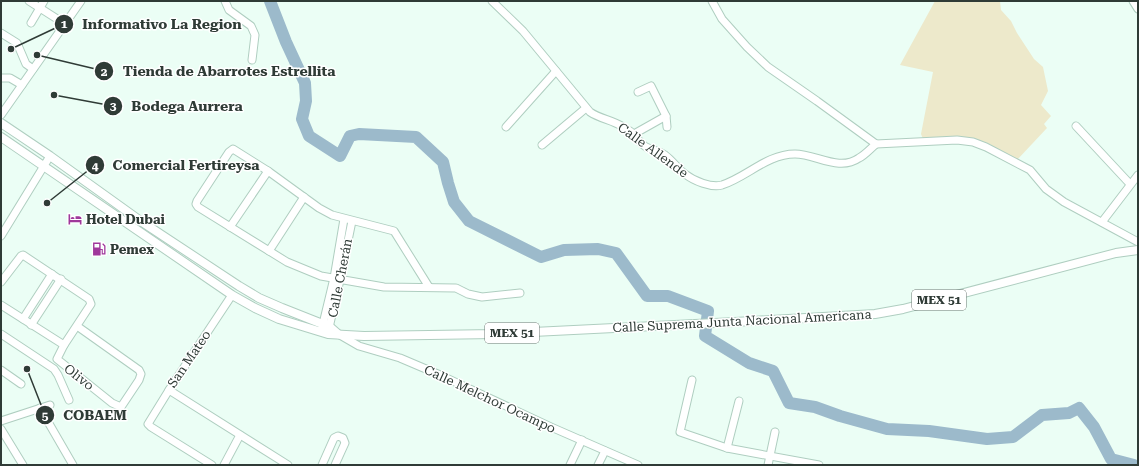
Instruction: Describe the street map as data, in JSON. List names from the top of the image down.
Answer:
{
  "streets": {
    "main road": ["MEX 51", "Calle Suprema Junta Nacional Americana"],
    "street": [
      "Calle Allende",
      "Calle Cherán",
      "San Mateo",
      "Olivo",
      "Calle Melchor Ocampo"
    ]
  },
  "crossings": [
    ["Calle Suprema Junta Nacional Americana", "Calle Melchor Ocampo"]
  ],
  "places": {
    "other": [
      "Informativo La Region",
      "Tienda de Abarrotes Estrellita",
      "Bodega Aurrera",
      "Comercial Fertireysa",
      "COBAEM"
    ],
    "hotel": ["Hotel Dubai"],
    "fuel station": ["Pemex"]
  }
}
